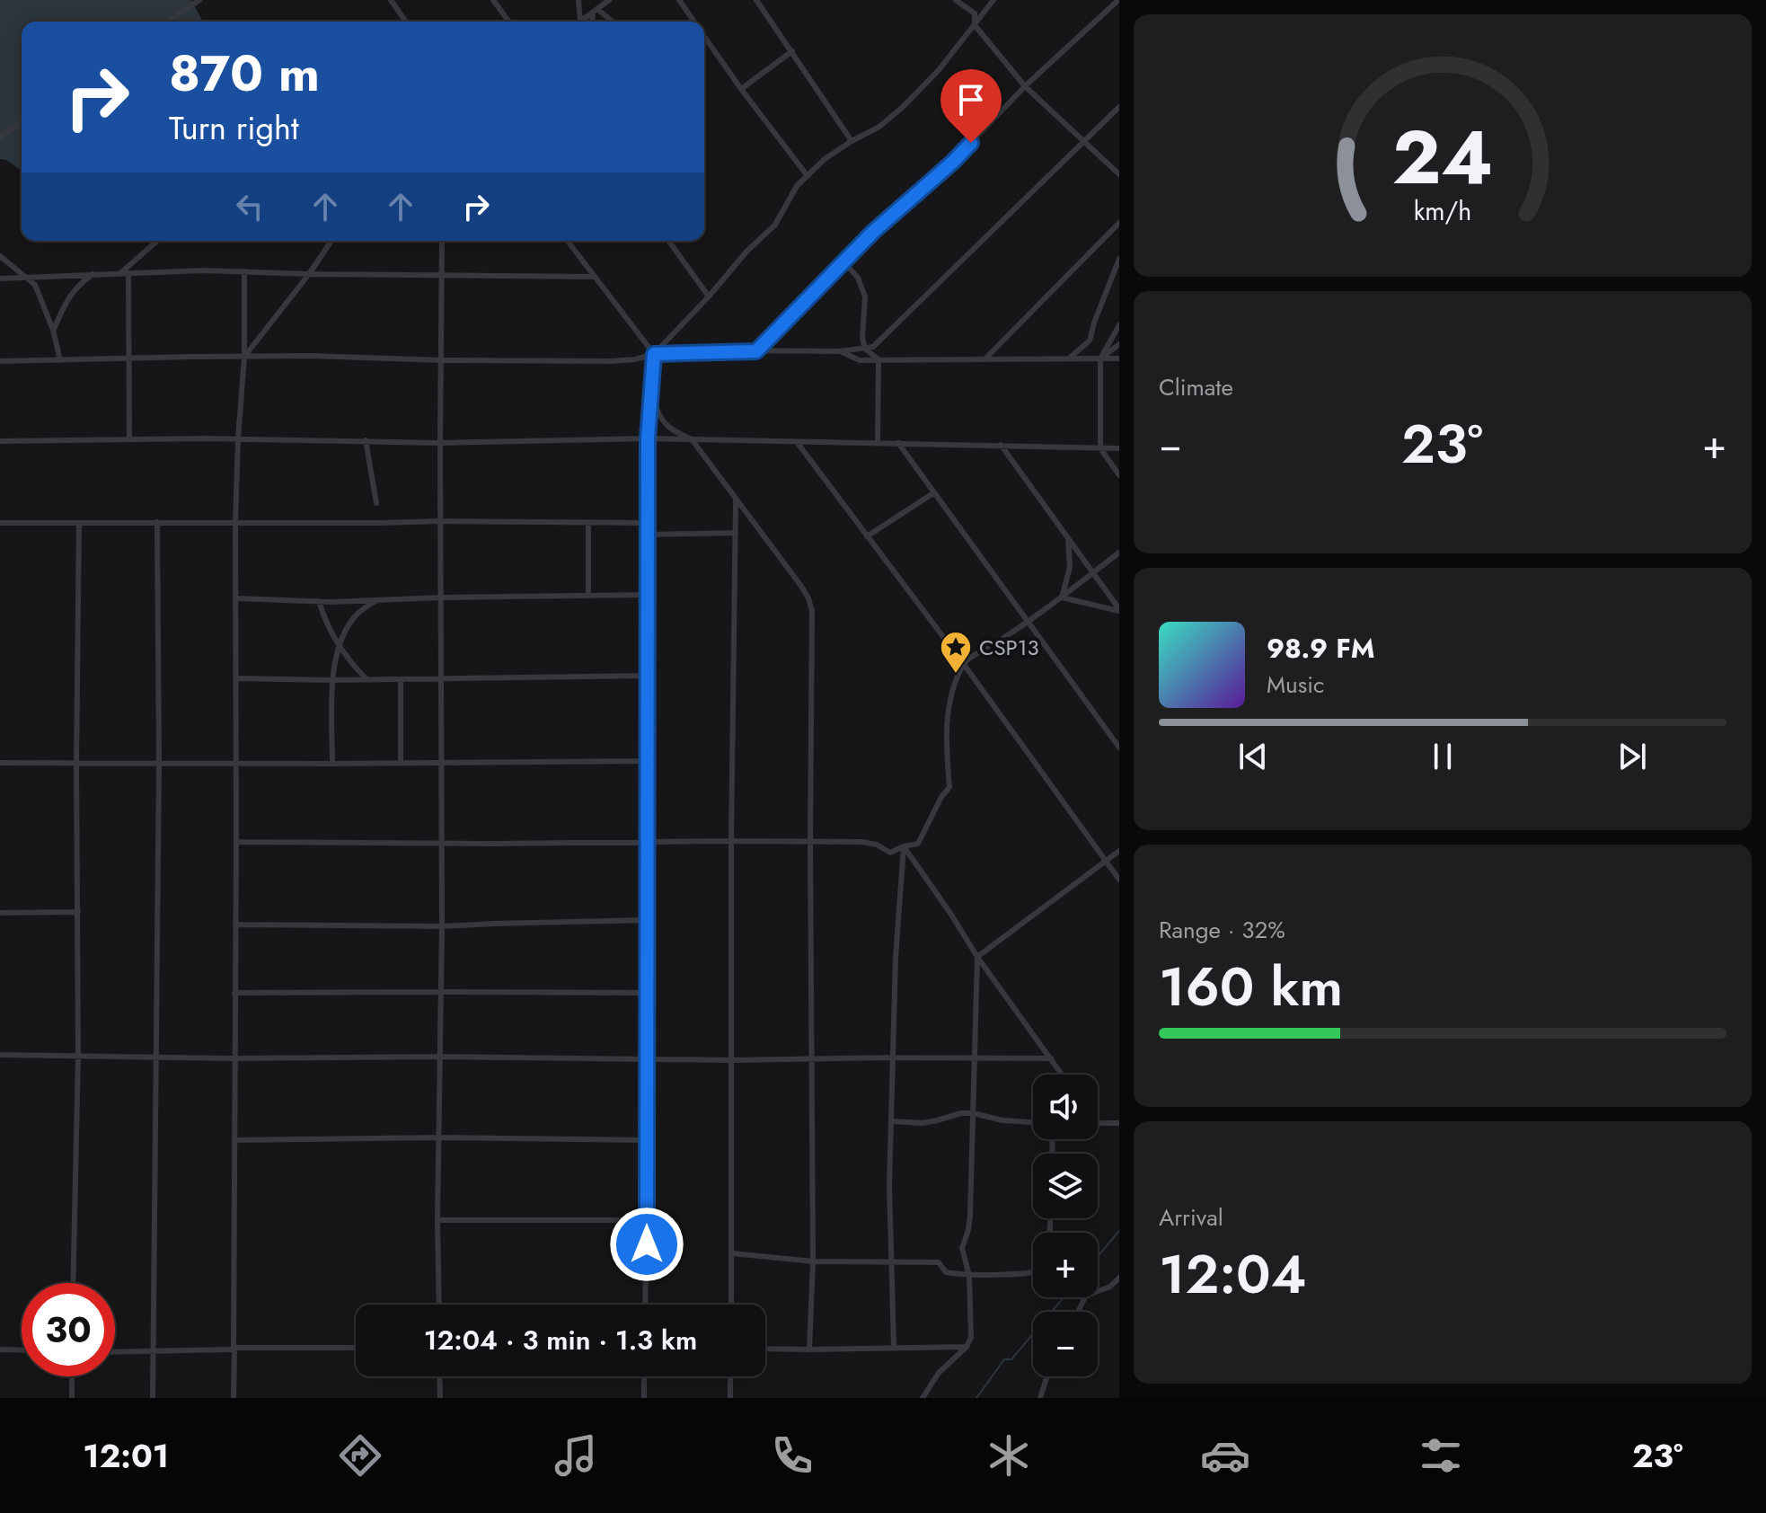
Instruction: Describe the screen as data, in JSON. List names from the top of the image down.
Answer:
{
  "places": {
    "place": ["CSP13"]
  },
  "page": {
    "turn": ["870 m", "Turn right"],
    "tile": [
      "Climate",
      ["Range · 32%", "160 km"],
      ["Arrival", "12:04"]
    ],
    "heat": ["−", "23°", "+"],
    "song": ["98.9 FM", "Music"],
    "map_buttons": ["+", "−"],
    "limit": "30",
    "trip": "12:04 · 3 min · 1.3 km",
    "tabs": ["12:01", "23°"],
    "gauge": ["24", "km/h"]
  }
}
